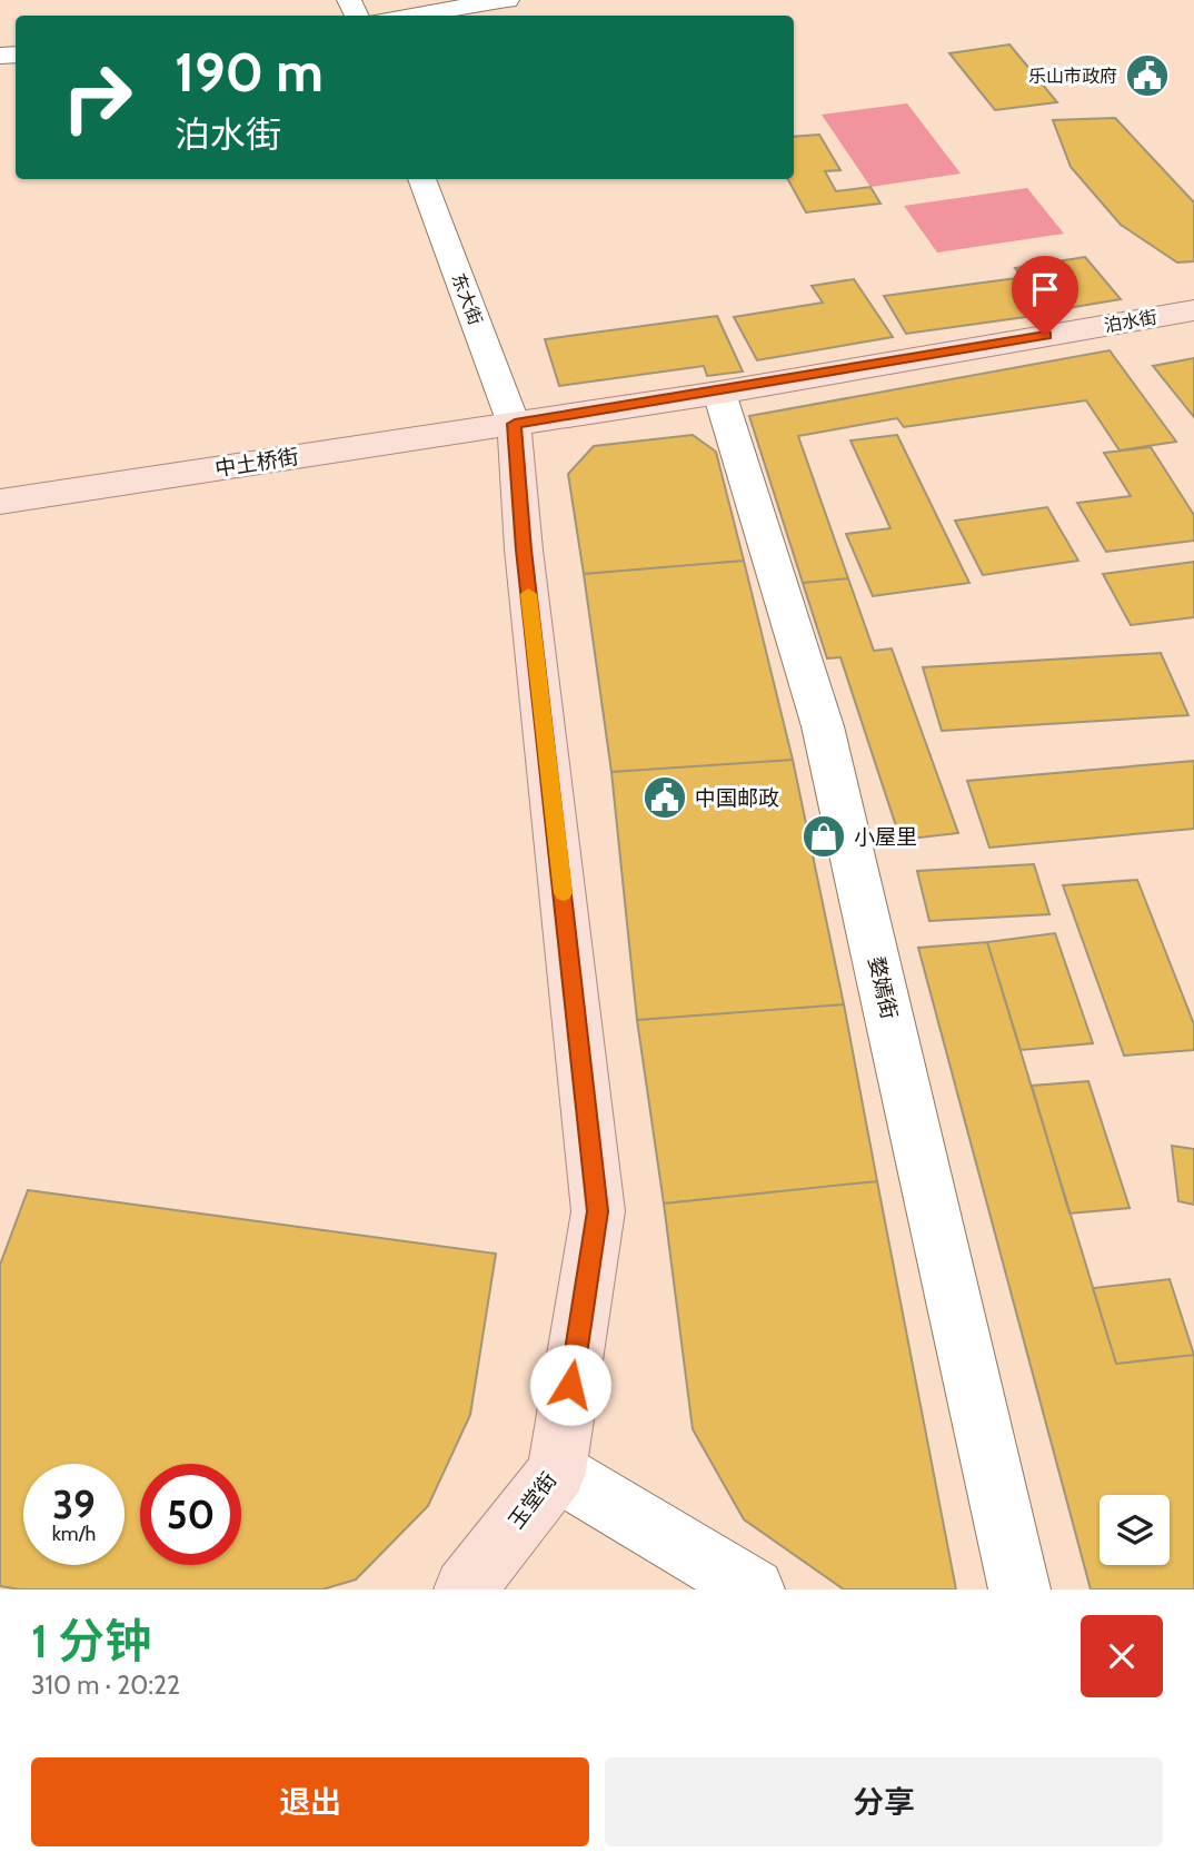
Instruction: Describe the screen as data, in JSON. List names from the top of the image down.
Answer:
{
  "streets": {
    "main road": ["泊水街", "中土桥街", "玉堂街"],
    "street": ["东大街", "婺嫣街"]
  },
  "crossings": [
    ["东大街", "泊水街"],
    ["东大街", "中土桥街"],
    ["东大街", "玉堂街"],
    ["泊水街", "中土桥街"],
    ["泊水街", "婺嫣街"],
    ["泊水街", "玉堂街"],
    ["中土桥街", "玉堂街"]
  ],
  "places": {
    "public building": ["乐山市政府", "中国邮政"],
    "shop": ["小屋里"]
  },
  "page": {
    "turn": ["190 m", "泊水街"],
    "speed": "39 km/h",
    "limit": "50",
    "heading": ["1 分钟", "310 m · 20:22"],
    "buttons": ["退出", "分享"]
  }
}
